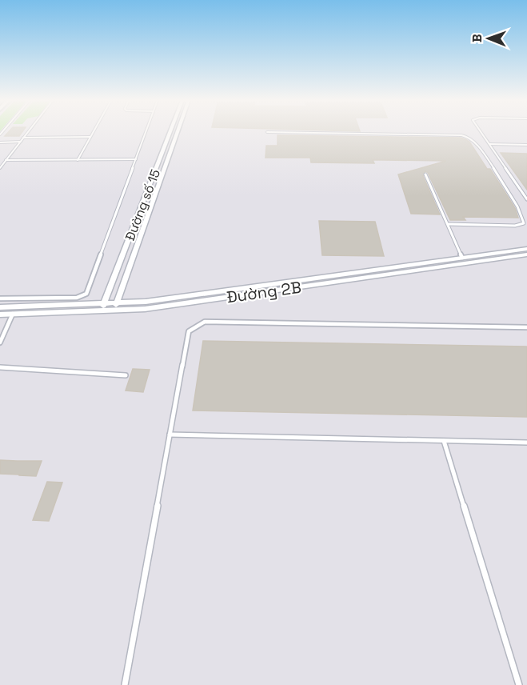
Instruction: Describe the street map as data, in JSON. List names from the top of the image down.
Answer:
{
  "streets": {
    "street": ["Đường số 15", "Đường 2B"]
  },
  "crossings": [
    ["Đường số 15", "Đường 2B"]
  ],
  "north": "left"
}
